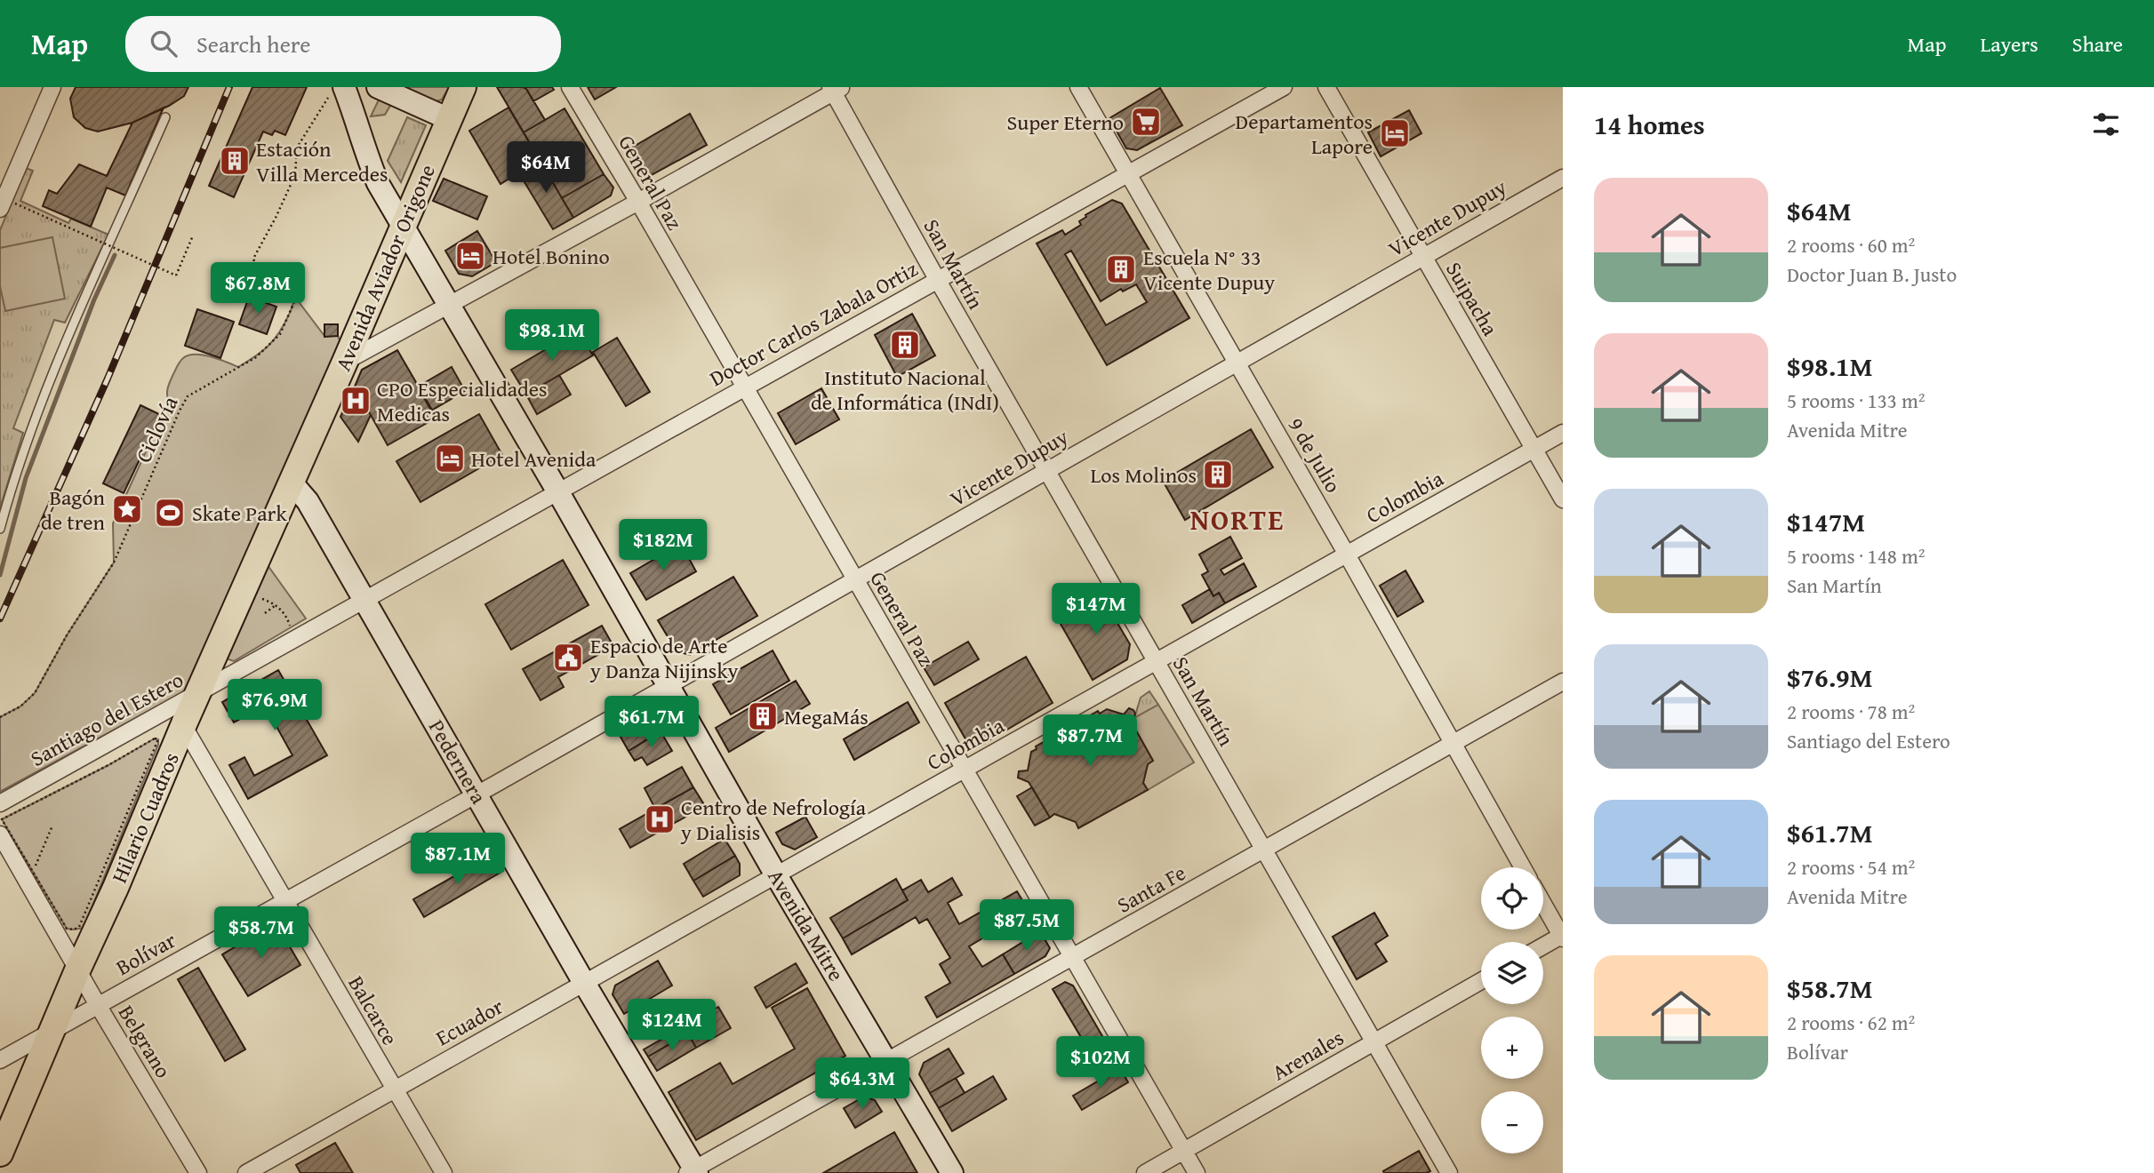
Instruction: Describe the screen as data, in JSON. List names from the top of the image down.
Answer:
{
  "streets": {
    "main road": [
      "Avenida Aviador Origone",
      "Pedernera",
      "Hilario Cuadros",
      "Avenida Mitre"
    ],
    "street": [
      "General Paz",
      "Vicente Dupuy",
      "San Martín",
      "Suipacha",
      "Doctor Carlos Zabala Ortiz",
      "9 de Julio",
      "Colombia",
      "Santiago del Estero",
      "Santa Fe",
      "Bolívar",
      "Balcarce",
      "Ecuador",
      "Belgrano",
      "Arenales"
    ],
    "path": ["Ciclovía"]
  },
  "crossings": [
    ["General Paz", "Vicente Dupuy"],
    ["General Paz", "Doctor Carlos Zabala Ortiz"],
    ["General Paz", "Colombia"],
    ["General Paz", "Santa Fe"],
    ["General Paz", "Arenales"],
    ["Vicente Dupuy", "San Martín"],
    ["Vicente Dupuy", "Suipacha"],
    ["Vicente Dupuy", "9 de Julio"],
    ["Vicente Dupuy", "Pedernera"],
    ["Vicente Dupuy", "Avenida Mitre"],
    ["Vicente Dupuy", "Bolívar"],
    ["San Martín", "Doctor Carlos Zabala Ortiz"],
    ["San Martín", "Colombia"],
    ["San Martín", "Santa Fe"],
    ["San Martín", "Arenales"],
    ["Avenida Aviador Origone", "Pedernera"],
    ["Avenida Aviador Origone", "Hilario Cuadros"],
    ["Avenida Aviador Origone", "Avenida Mitre"],
    ["Suipacha", "Colombia"],
    ["Doctor Carlos Zabala Ortiz", "9 de Julio"],
    ["Doctor Carlos Zabala Ortiz", "Santiago del Estero"],
    ["Doctor Carlos Zabala Ortiz", "Pedernera"],
    ["Doctor Carlos Zabala Ortiz", "Avenida Mitre"],
    ["Ciclovía", "Avenida Mitre"],
    ["9 de Julio", "Colombia"],
    ["9 de Julio", "Santa Fe"],
    ["Colombia", "Pedernera"],
    ["Colombia", "Avenida Mitre"],
    ["Colombia", "Ecuador"],
    ["Santiago del Estero", "Pedernera"],
    ["Santiago del Estero", "Hilario Cuadros"],
    ["Santiago del Estero", "Balcarce"],
    ["Pedernera", "Hilario Cuadros"],
    ["Pedernera", "Santa Fe"],
    ["Pedernera", "Bolívar"],
    ["Pedernera", "Ecuador"],
    ["Hilario Cuadros", "Bolívar"],
    ["Hilario Cuadros", "Balcarce"],
    ["Hilario Cuadros", "Belgrano"],
    ["Santa Fe", "Avenida Mitre"],
    ["Bolívar", "Balcarce"],
    ["Bolívar", "Belgrano"],
    ["Balcarce", "Ecuador"]
  ],
  "districts": ["NORTE"],
  "places": {
    "supermarket": ["Super Eterno"],
    "hotel": ["Departamentos Lapore", "Hotel Bonino", "Hotel Avenida"],
    "building": [
      "Estación Villa Mercedes",
      "Escuela N° 33 Vicente Dupuy",
      "Instituto Nacional de Informática (INdI)",
      "Los Molinos",
      "MegaMás"
    ],
    "hospital": ["CPO Especialidades Medicas", "Centro de Nefrología y Dialisis"],
    "place": ["Bagón de tren"],
    "sports": ["Skate Park"],
    "public building": ["Espacio de Arte y Danza Nijinsky"]
  },
  "page": {
    "header": "Map",
    "search": "Search here",
    "nav": ["Map", "Layers", "Share"],
    "heading": "14 homes",
    "price": [
      "$64M",
      "$67.8M",
      "$98.1M",
      "$182M",
      "$147M",
      "$76.9M",
      "$61.7M",
      "$87.7M",
      "$87.1M",
      "$87.5M",
      "$58.7M",
      "$124M",
      "$102M",
      "$64.3M"
    ],
    "list": [
      {
        "name": "$64M",
        "note": "2 rooms · 60 m² · Doctor Juan B. Justo"
      },
      {
        "name": "$98.1M",
        "note": "5 rooms · 133 m² · Avenida Mitre"
      },
      {
        "name": "$147M",
        "note": "5 rooms · 148 m² · San Martín"
      },
      {
        "name": "$76.9M",
        "note": "2 rooms · 78 m² · Santiago del Estero"
      },
      {
        "name": "$61.7M",
        "note": "2 rooms · 54 m² · Avenida Mitre"
      },
      {
        "name": "$58.7M",
        "note": "2 rooms · 62 m² · Bolívar"
      }
    ],
    "map_buttons": ["+", "−"]
  }
}
